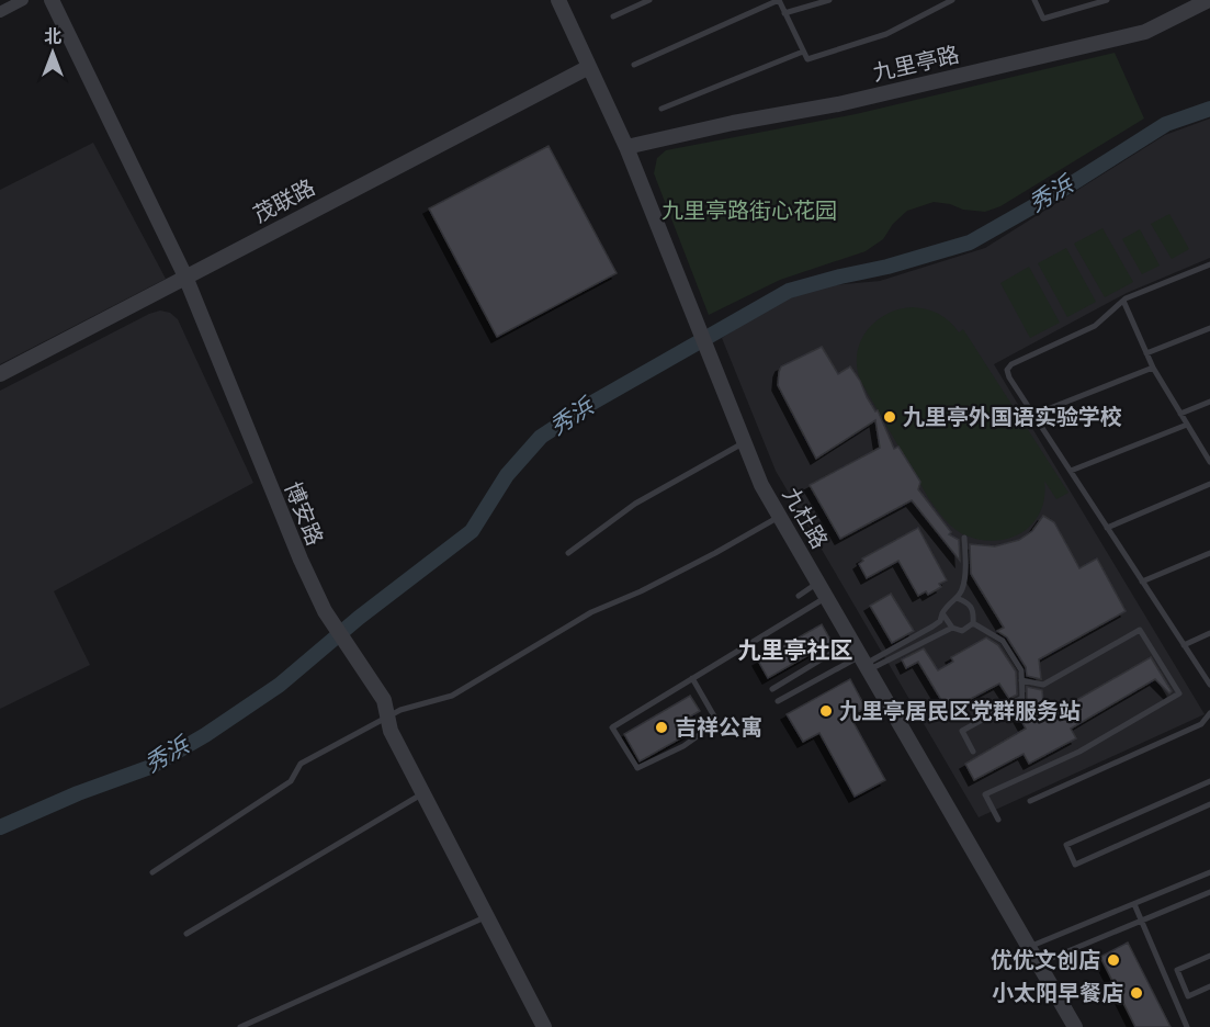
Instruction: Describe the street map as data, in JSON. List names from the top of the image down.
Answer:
{
  "streets": {
    "street": [
      "九里亭路",
      "茂联路",
      "博安路",
      "九杜路"
    ]
  },
  "crossings": [
    ["九里亭路", "九杜路"],
    ["茂联路", "博安路"],
    ["茂联路", "九杜路"]
  ],
  "districts": ["九里亭社区"],
  "water": ["秀浜"],
  "parks": ["九里亭路街心花园"],
  "places": [
    "九里亭外国语实验学校",
    "九里亭居民区党群服务站",
    "吉祥公寓",
    "优优文创店",
    "小太阳早餐店"
  ],
  "north": "top"
}
